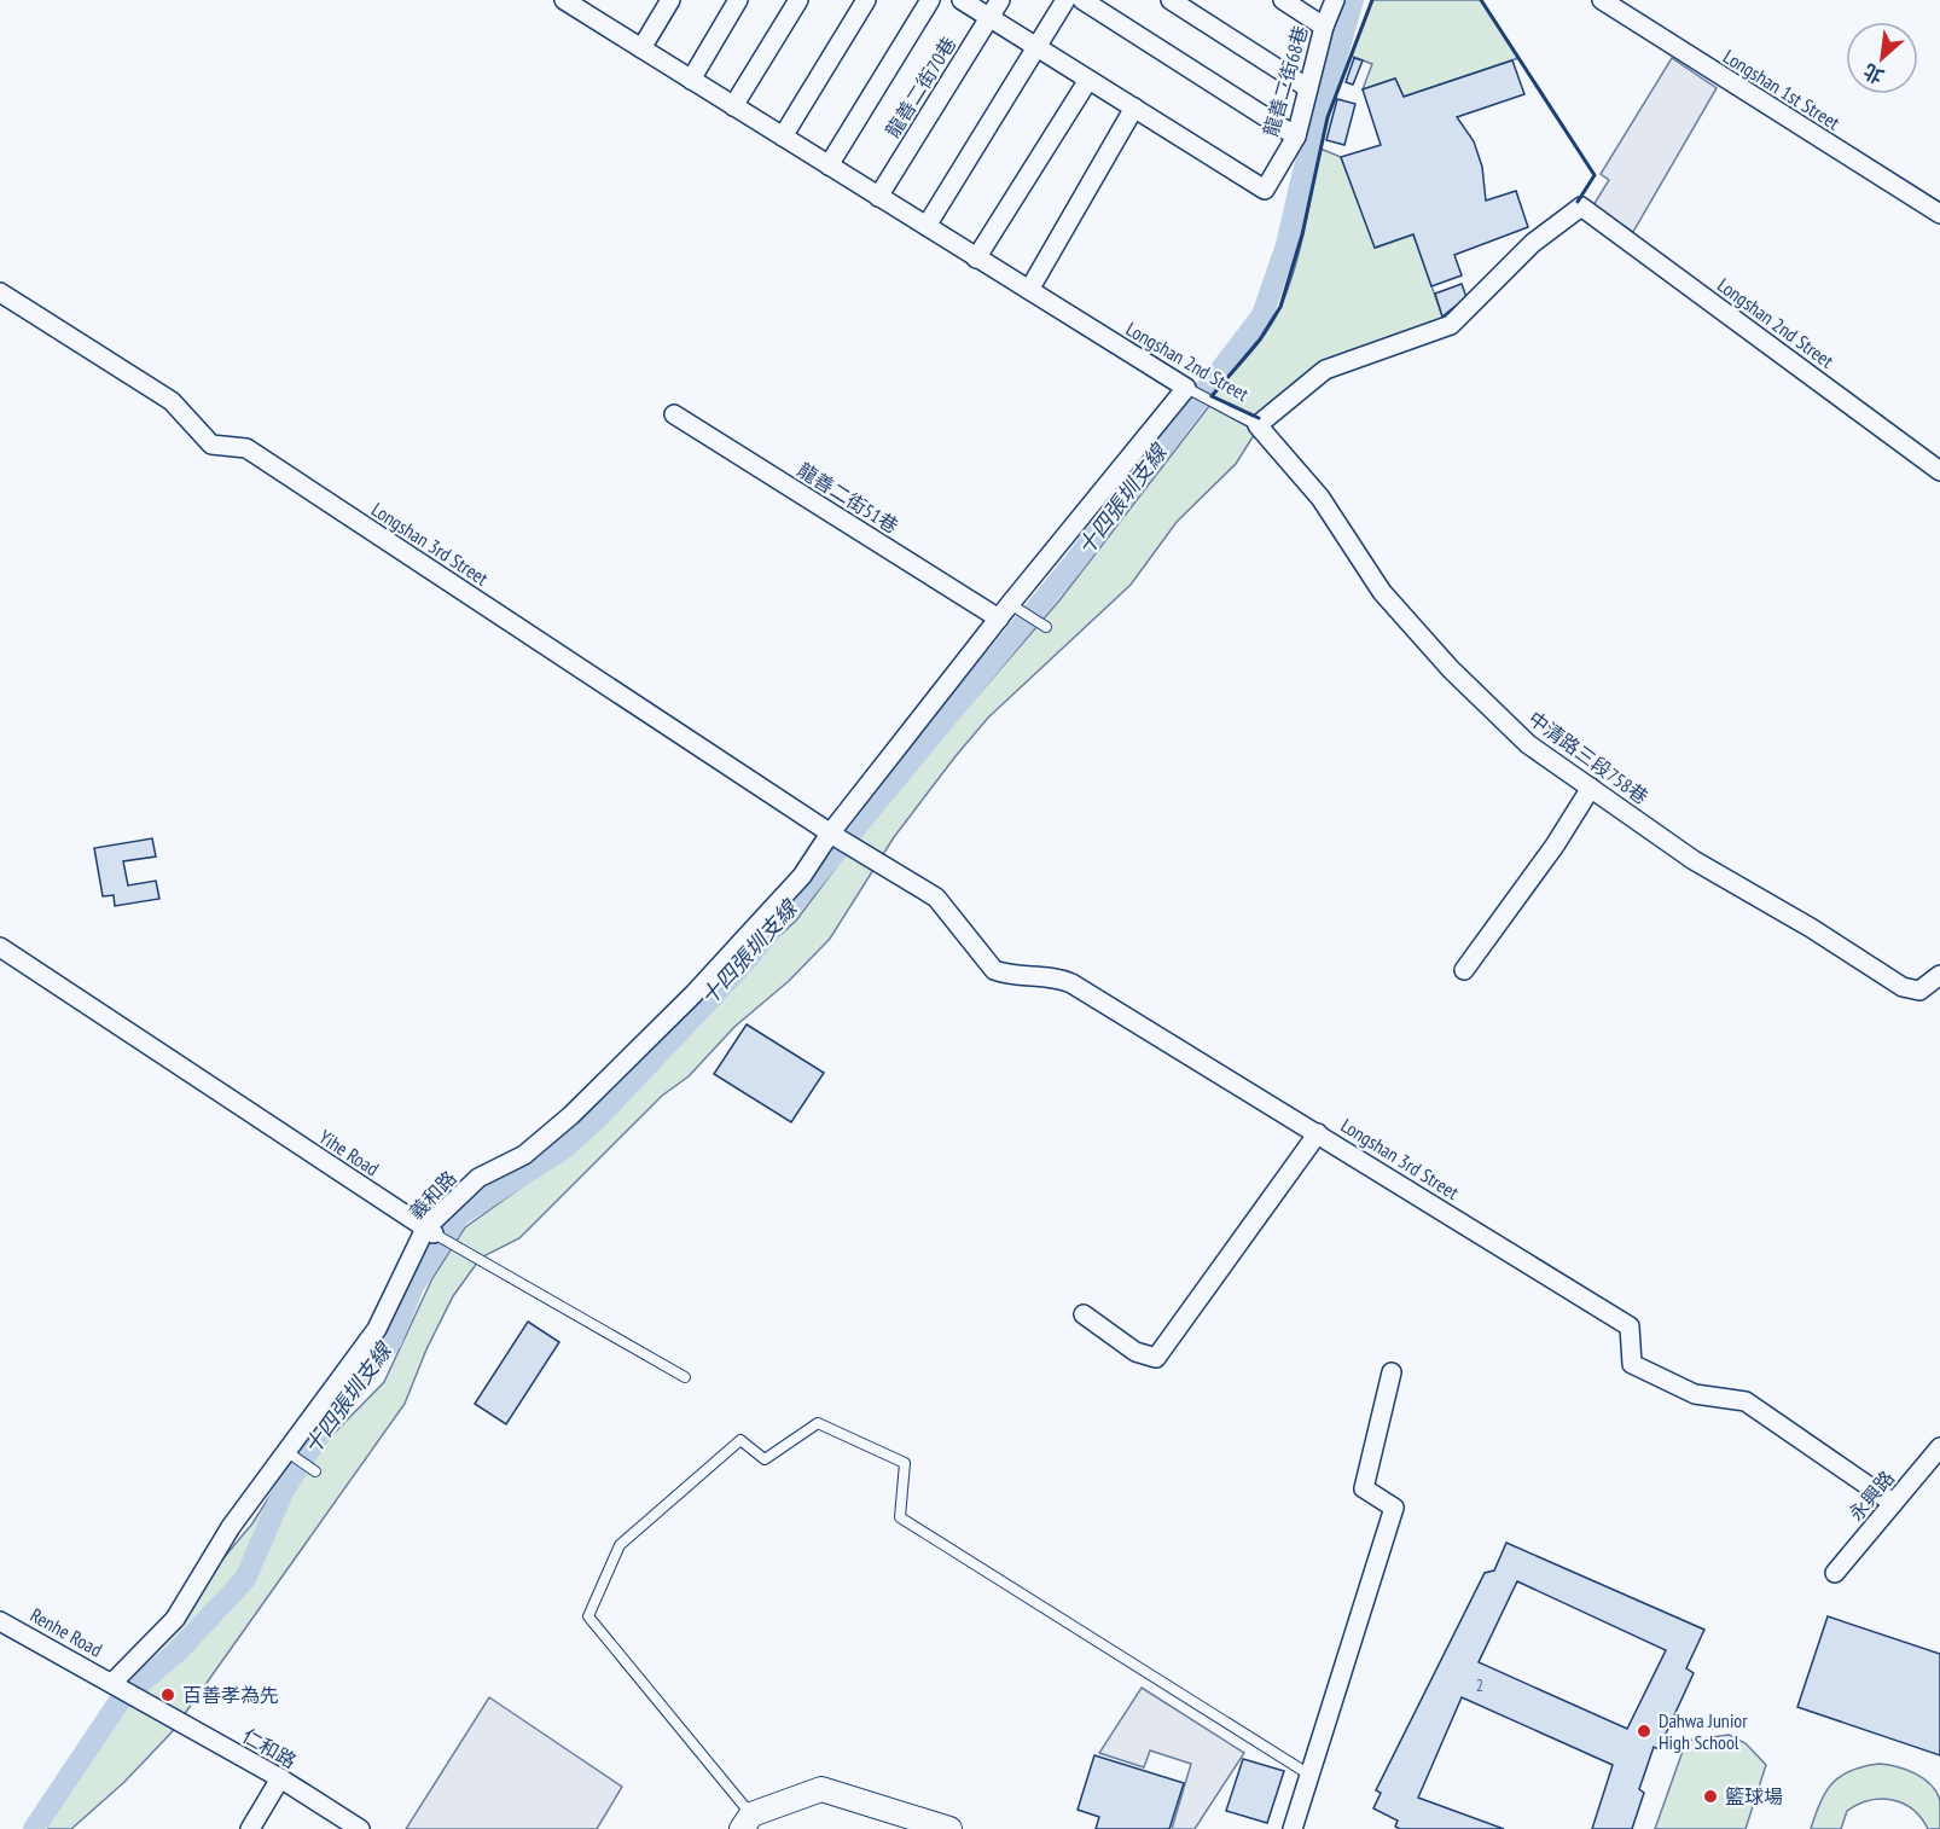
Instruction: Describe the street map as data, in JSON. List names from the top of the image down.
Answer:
{
  "streets": {
    "street": [
      "龍善二街68巷",
      "龍善二街70巷",
      "Longshan 1st Street",
      "Longshan 2nd Street",
      "龍善二街51巷",
      "Longshan 3rd Street",
      "中清路三段758巷",
      "Yihe Road",
      "義和路",
      "永興路",
      "Renhe Road",
      "仁和路"
    ]
  },
  "crossings": [
    ["龍善二街68巷", "龍善二街70巷"],
    ["龍善二街70巷", "Longshan 2nd Street"],
    ["Longshan 2nd Street", "中清路三段758巷"],
    ["Longshan 3rd Street", "義和路"],
    ["Longshan 3rd Street", "永興路"],
    ["Yihe Road", "義和路"],
    ["義和路", "Renhe Road"],
    ["Renhe Road", "仁和路"]
  ],
  "water": ["十四張圳支線"],
  "places": ["百善孝為先", "Dahwa Junior High School", "籃球場"],
  "house_numbers": ["2"],
  "north": "bottom left"
}
